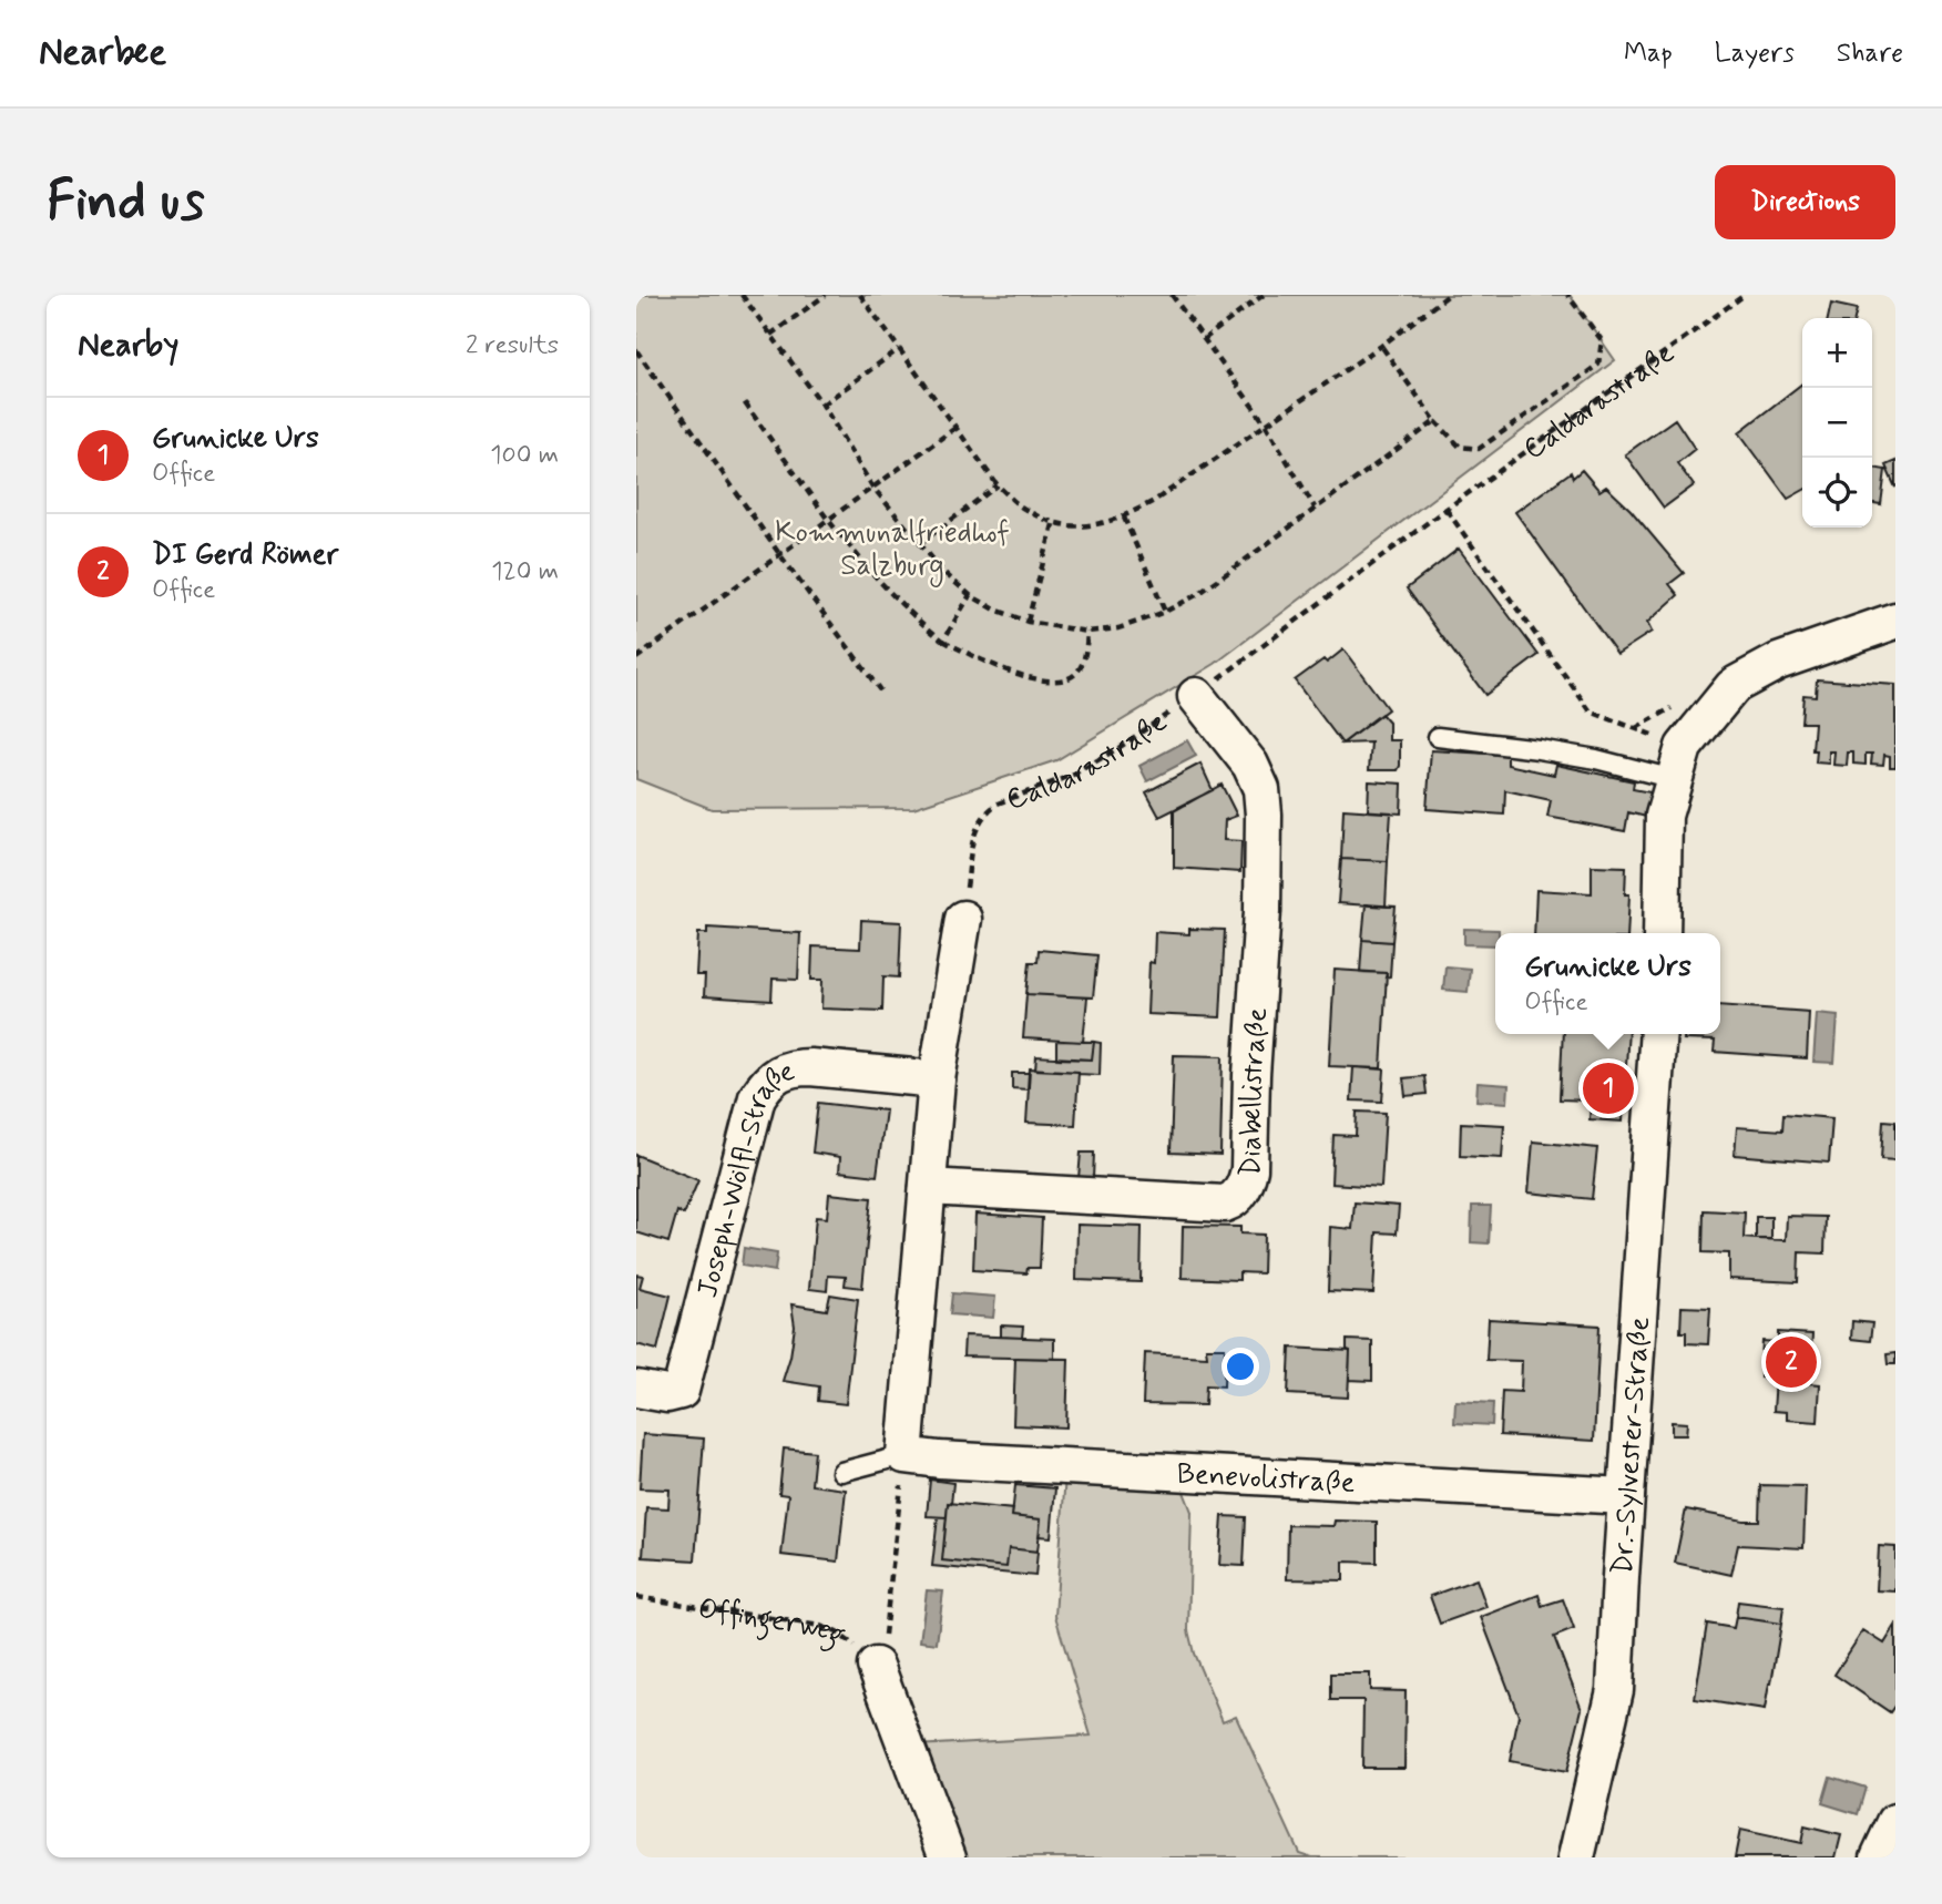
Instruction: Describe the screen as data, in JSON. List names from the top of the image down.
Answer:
{
  "streets": {
    "street": [
      "Diabellistraße",
      "Joseph-Wölfl-Straße",
      "Dr.-Sylvester-Straße",
      "Benevolistraße",
      "Offingerweg"
    ],
    "path": ["Caldarastraße"]
  },
  "crossings": [
    ["Caldarastraße", "Diabellistraße"],
    ["Dr.-Sylvester-Straße", "Benevolistraße"]
  ],
  "parks": ["Kommunalfriedhof Salzburg"],
  "page": {
    "header": "Nearbee",
    "nav": ["Map", "Layers", "Share"],
    "buttons": "Directions",
    "title": "Find us",
    "heading": ["Nearby", "2 results"],
    "map_buttons": ["+", "−"],
    "list": [
      {
        "mark": "1",
        "name": "Grunicke Urs",
        "note": "Office",
        "value": "100 m"
      },
      {
        "mark": "2",
        "name": "DI Gerd Römer",
        "note": "Office",
        "value": "120 m"
      }
    ],
    "popup": ["Grunicke Urs", "Office"],
    "pins": ["1", "2"]
  }
}
